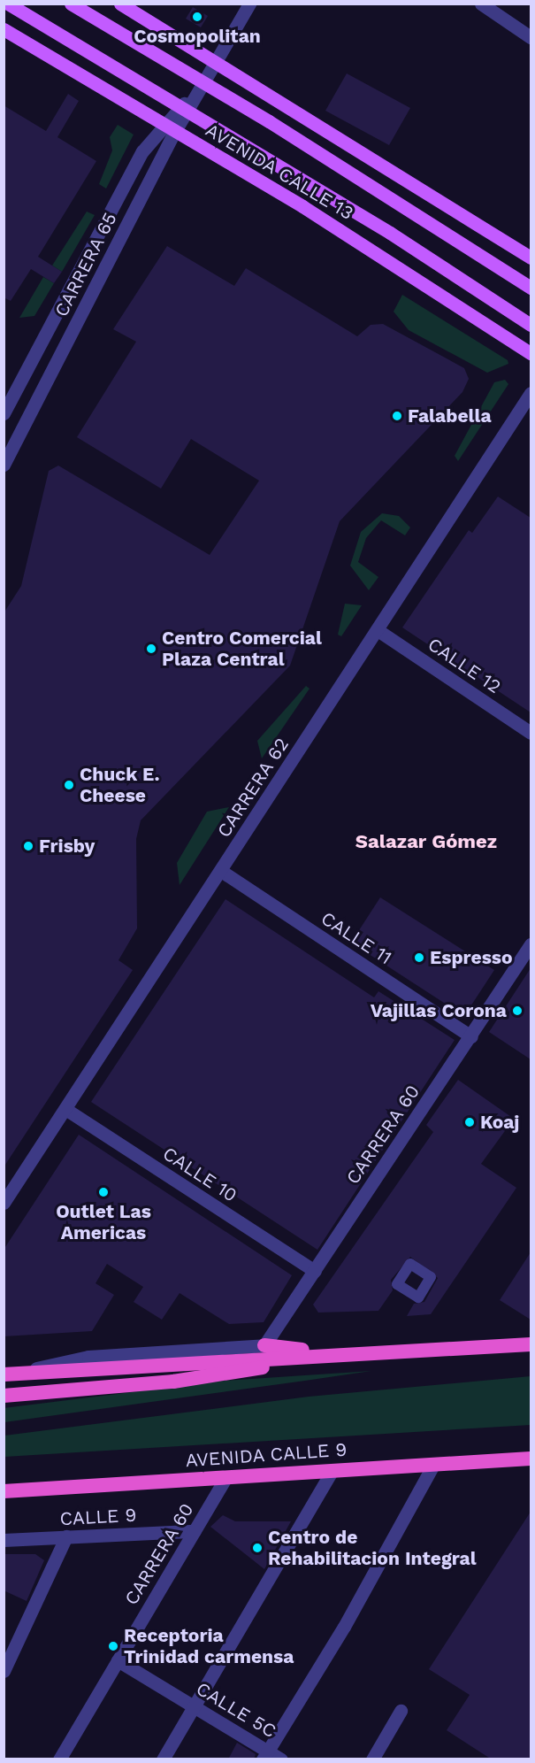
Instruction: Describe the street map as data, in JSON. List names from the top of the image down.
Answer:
{
  "streets": {
    "highway": ["AVENIDA CALLE 9"],
    "main road": ["AVENIDA CALLE 13"],
    "street": [
      "CARRERA 65",
      "CALLE 12",
      "CARRERA 62",
      "CALLE 11",
      "CARRERA 60",
      "CALLE 10",
      "CALLE 9",
      "CALLE 5C"
    ]
  },
  "crossings": [
    ["AVENIDA CALLE 13", "CARRERA 65"],
    ["CALLE 12", "CARRERA 62"],
    ["CARRERA 62", "CALLE 11"],
    ["CARRERA 62", "CALLE 10"],
    ["CALLE 11", "CARRERA 60"],
    ["CARRERA 60", "CALLE 10"],
    ["CARRERA 60", "AVENIDA CALLE 9"],
    ["CARRERA 60", "CALLE 9"],
    ["CARRERA 60", "CALLE 5C"]
  ],
  "districts": ["Salazar Gómez"],
  "places": [
    "Cosmopolitan",
    "Falabella",
    "Centro Comercial Plaza Central",
    "Chuck E. Cheese",
    "Frisby",
    "Espresso",
    "Vajillas Corona",
    "Koaj",
    "Outlet Las Americas",
    "Centro de Rehabilitacion Integral",
    "Receptoria Trinidad carmensa"
  ]
}
